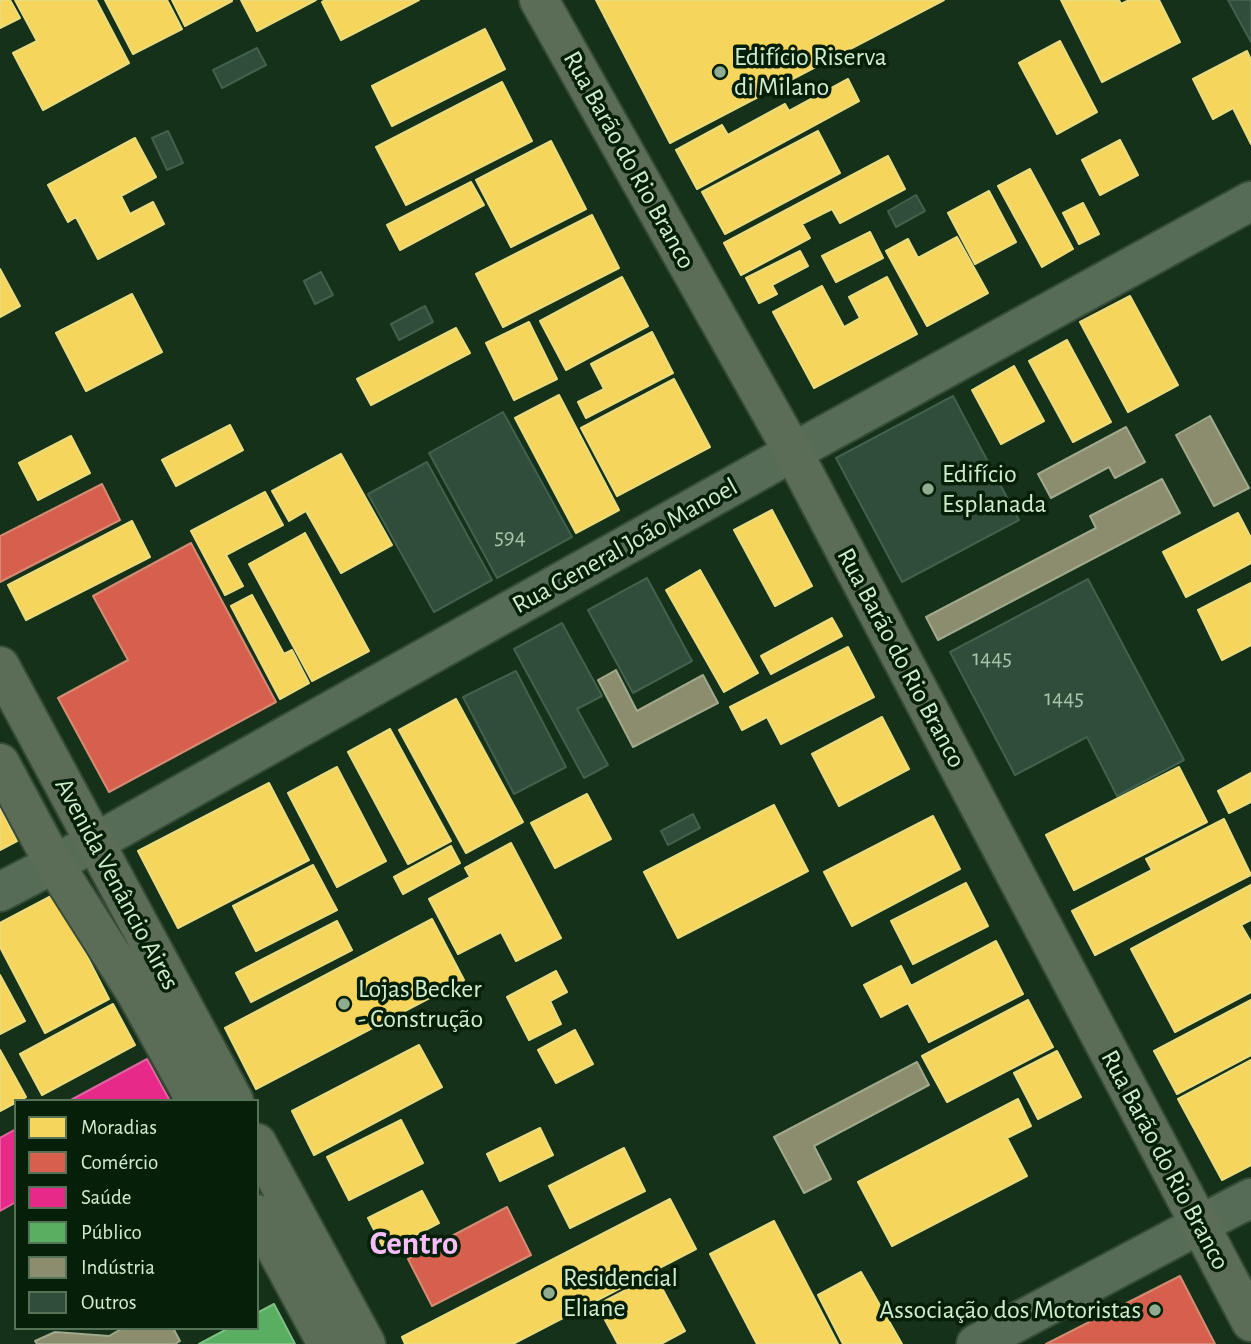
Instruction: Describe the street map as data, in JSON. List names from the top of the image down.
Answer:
{
  "streets": {
    "main road": ["Rua Barão do Rio Branco", "Avenida Venâncio Aires"],
    "street": ["Rua General João Manoel"]
  },
  "crossings": [
    ["Rua Barão do Rio Branco", "Rua General João Manoel"],
    ["Rua General João Manoel", "Avenida Venâncio Aires"]
  ],
  "districts": ["Centro"],
  "places": [
    "Edifício Riserva di Milano",
    "Edifício Esplanada",
    "Lojas Becker - Construção",
    "Residencial Eliane",
    "Associação dos Motoristas"
  ],
  "house_numbers": ["594", "1445", "1445"],
  "legend": [
    "Moradias",
    "Comércio",
    "Saúde",
    "Público",
    "Indústria",
    "Outros"
  ]
}
